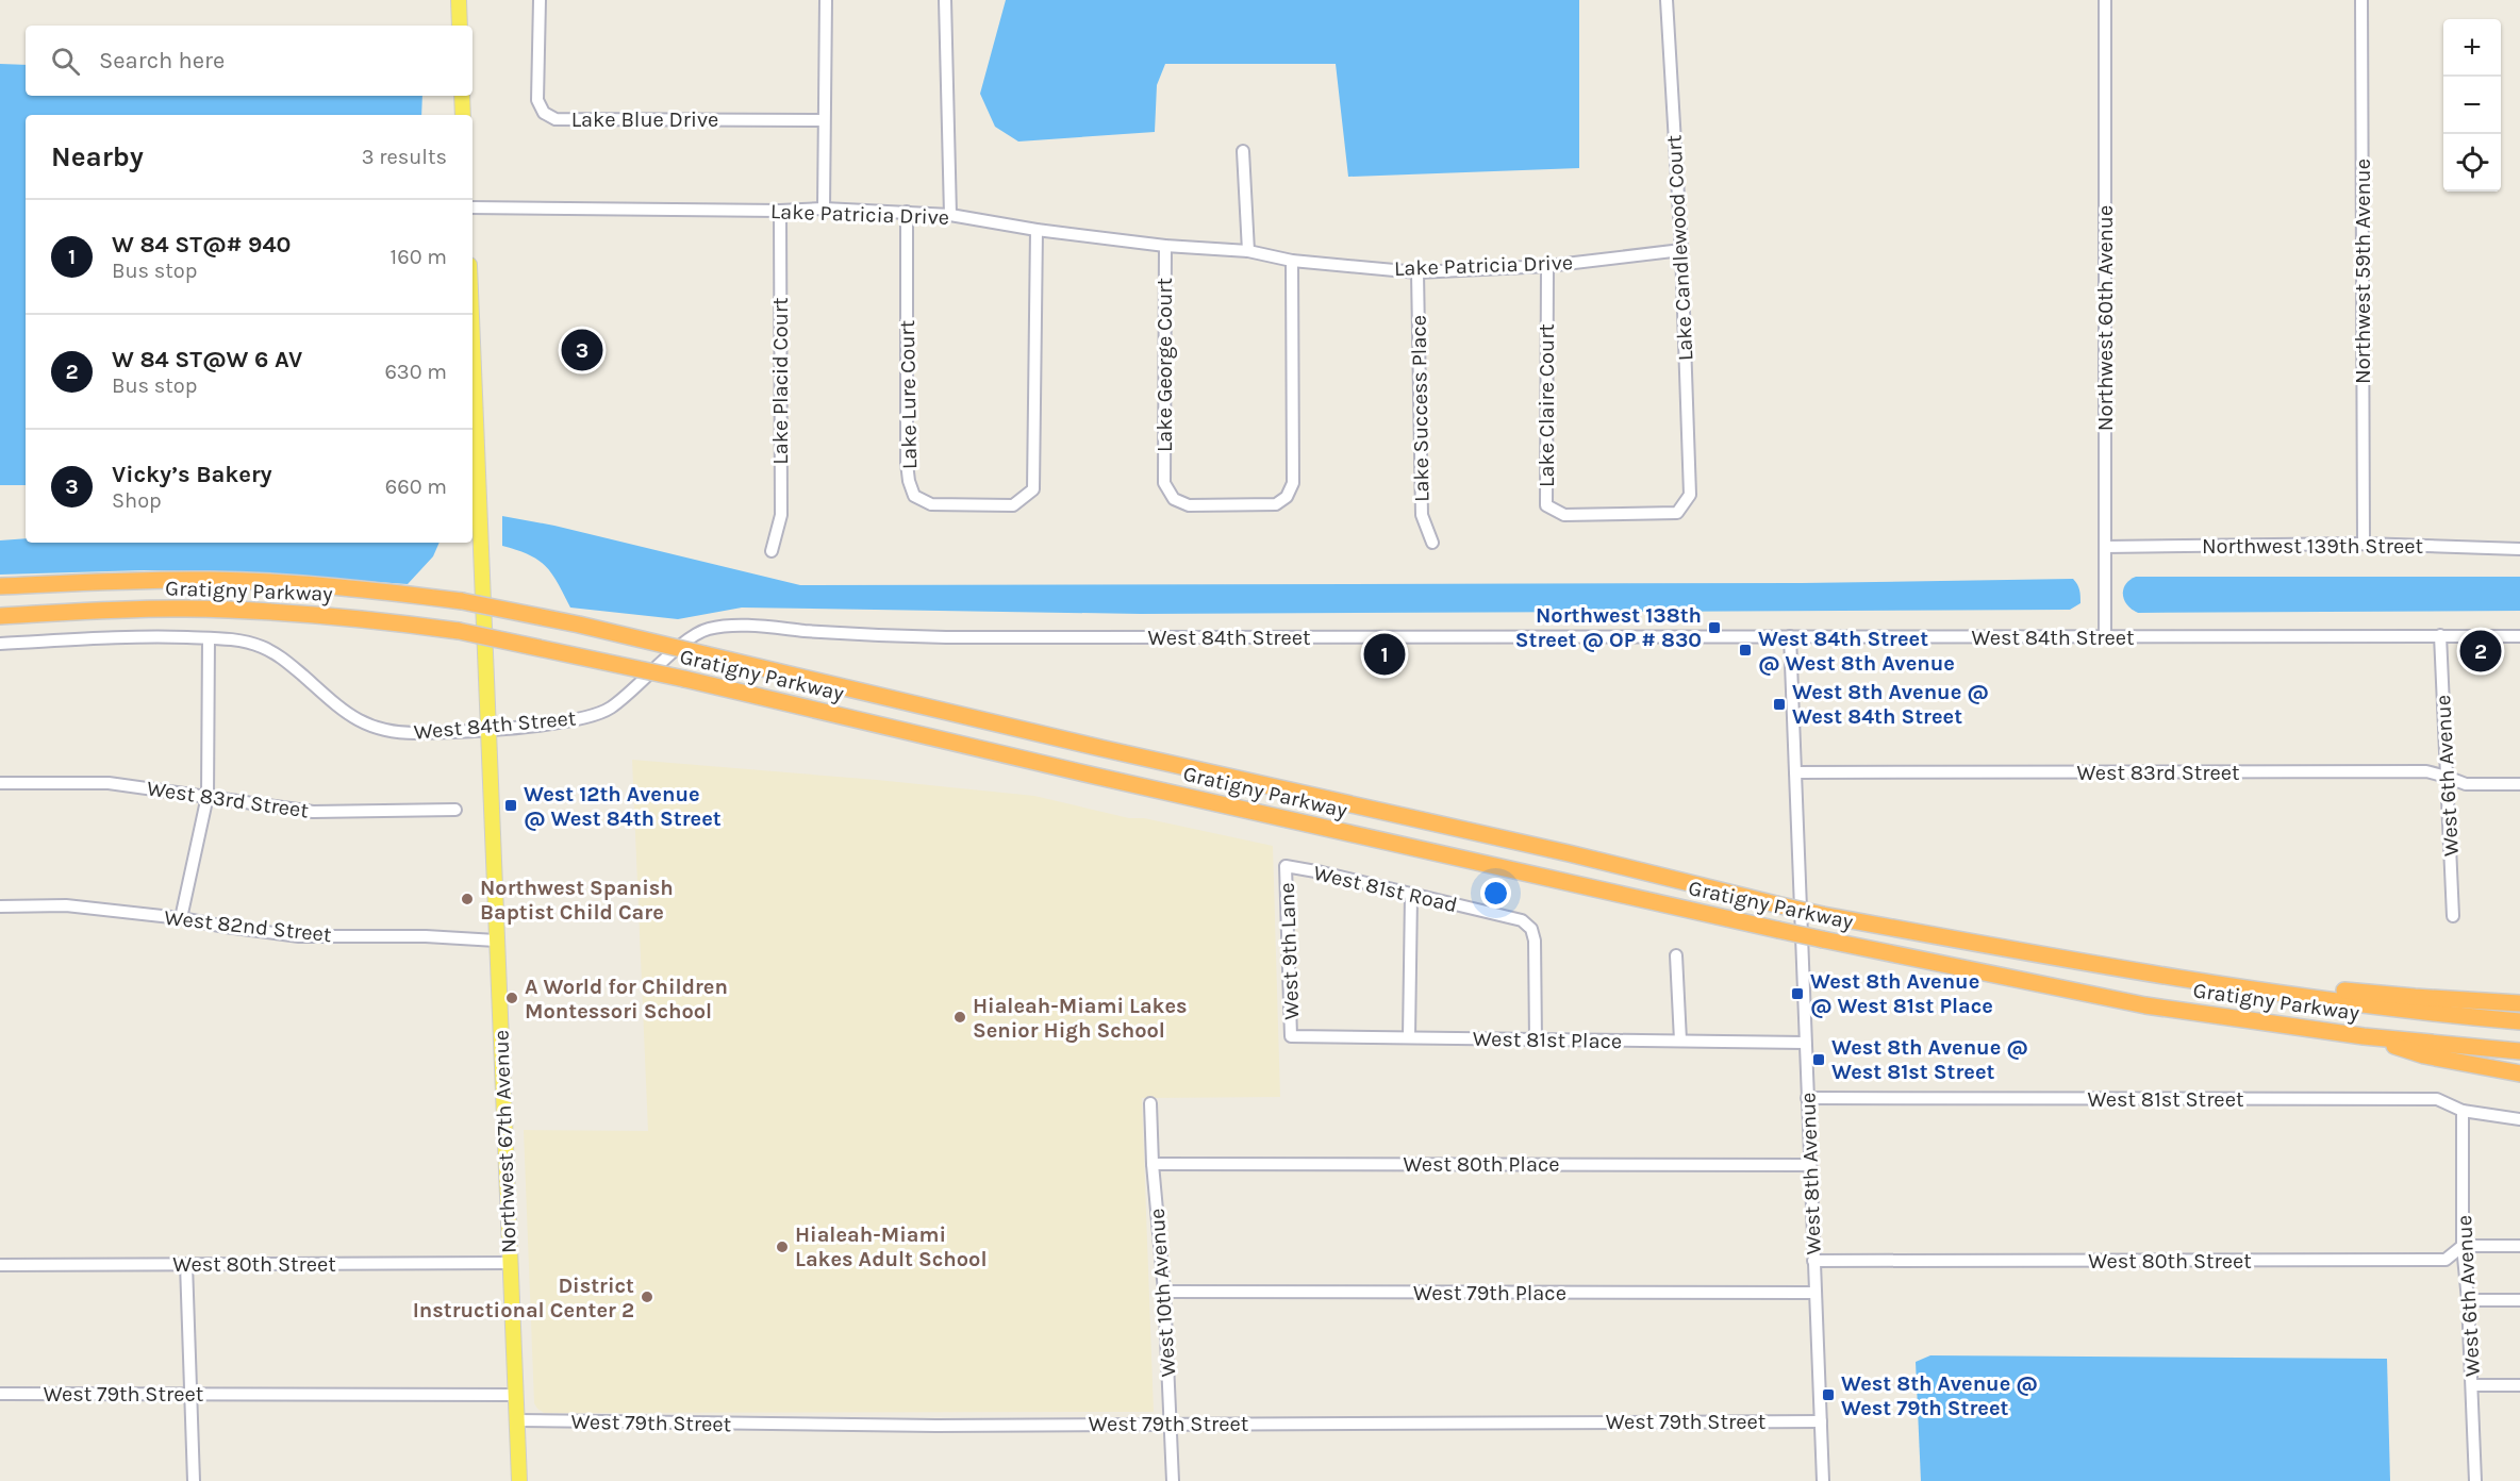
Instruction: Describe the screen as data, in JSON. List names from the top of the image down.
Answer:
{
  "streets": {
    "highway": ["Gratigny Parkway"],
    "main road": ["Northwest 67th Avenue"],
    "street": [
      "Lake Blue Drive",
      "Lake Patricia Drive",
      "Lake Candlewood Court",
      "Northwest 59th Avenue",
      "Northwest 60th Avenue",
      "Lake George Court",
      "Lake Placid Court",
      "Lake Lure Court",
      "Lake Claire Court",
      "Lake Success Place",
      "Northwest 139th Street",
      "West 84th Street",
      "West 83rd Street",
      "West 6th Avenue",
      "West 81st Road",
      "West 82nd Street",
      "West 9th Lane",
      "West 81st Place",
      "West 81st Street",
      "West 80th Place",
      "West 8th Avenue",
      "West 80th Street",
      "West 10th Avenue",
      "West 79th Place",
      "West 79th Street"
    ]
  },
  "crossings": [
    ["Lake Patricia Drive", "Lake Candlewood Court"],
    ["Lake Patricia Drive", "Lake George Court"],
    ["Lake Patricia Drive", "Lake Placid Court"],
    ["Lake Patricia Drive", "Lake Lure Court"],
    ["Lake Patricia Drive", "Lake Claire Court"],
    ["Lake Patricia Drive", "Lake Success Place"],
    ["Lake Candlewood Court", "Lake Claire Court"],
    ["Northwest 59th Avenue", "Northwest 139th Street"],
    ["Northwest 60th Avenue", "Northwest 139th Street"],
    ["Northwest 60th Avenue", "West 84th Street"],
    ["West 84th Street", "West 6th Avenue"],
    ["West 84th Street", "Northwest 67th Avenue"],
    ["West 84th Street", "West 8th Avenue"],
    ["West 83rd Street", "West 6th Avenue"],
    ["West 83rd Street", "West 8th Avenue"],
    ["West 6th Avenue", "West 81st Street"],
    ["West 6th Avenue", "West 80th Street"],
    ["West 81st Road", "West 9th Lane"],
    ["West 81st Road", "West 81st Place"],
    ["West 82nd Street", "Northwest 67th Avenue"],
    ["West 9th Lane", "West 81st Place"],
    ["West 81st Place", "West 8th Avenue"],
    ["West 81st Street", "West 8th Avenue"],
    ["Northwest 67th Avenue", "West 80th Street"],
    ["Northwest 67th Avenue", "West 79th Street"],
    ["West 80th Place", "West 8th Avenue"],
    ["West 80th Place", "West 10th Avenue"],
    ["West 8th Avenue", "West 80th Street"],
    ["West 8th Avenue", "West 79th Place"],
    ["West 8th Avenue", "West 79th Street"],
    ["West 10th Avenue", "West 79th Place"],
    ["West 10th Avenue", "West 79th Street"]
  ],
  "places": {
    "transit": [
      "Northwest 138th Street @ OP # 830",
      "West 84th Street @ West 8th Avenue",
      "West 8th Avenue @ West 84th Street",
      "West 12th Avenue @ West 84th Street",
      "West 8th Avenue @ West 81st Place",
      "West 8th Avenue @ West 81st Street",
      "West 8th Avenue @ West 79th Street"
    ],
    "other": [
      "Northwest Spanish Baptist Child Care",
      "A World for Children Montessori School",
      "Hialeah-Miami Lakes Senior High School",
      "Hialeah-Miami Lakes Adult School",
      "District Instructional Center 2"
    ]
  },
  "page": {
    "map_buttons": ["+", "−"],
    "search": "Search here",
    "heading": ["Nearby", "3 results"],
    "list": [
      {
        "mark": "1",
        "name": "W 84 ST@# 940",
        "note": "Bus stop",
        "value": "160 m"
      },
      {
        "mark": "2",
        "name": "W 84 ST@W 6 AV",
        "note": "Bus stop",
        "value": "630 m"
      },
      {
        "mark": "3",
        "name": "Vicky’s Bakery",
        "note": "Shop",
        "value": "660 m"
      }
    ],
    "pins": ["3", "2", "1"]
  }
}
